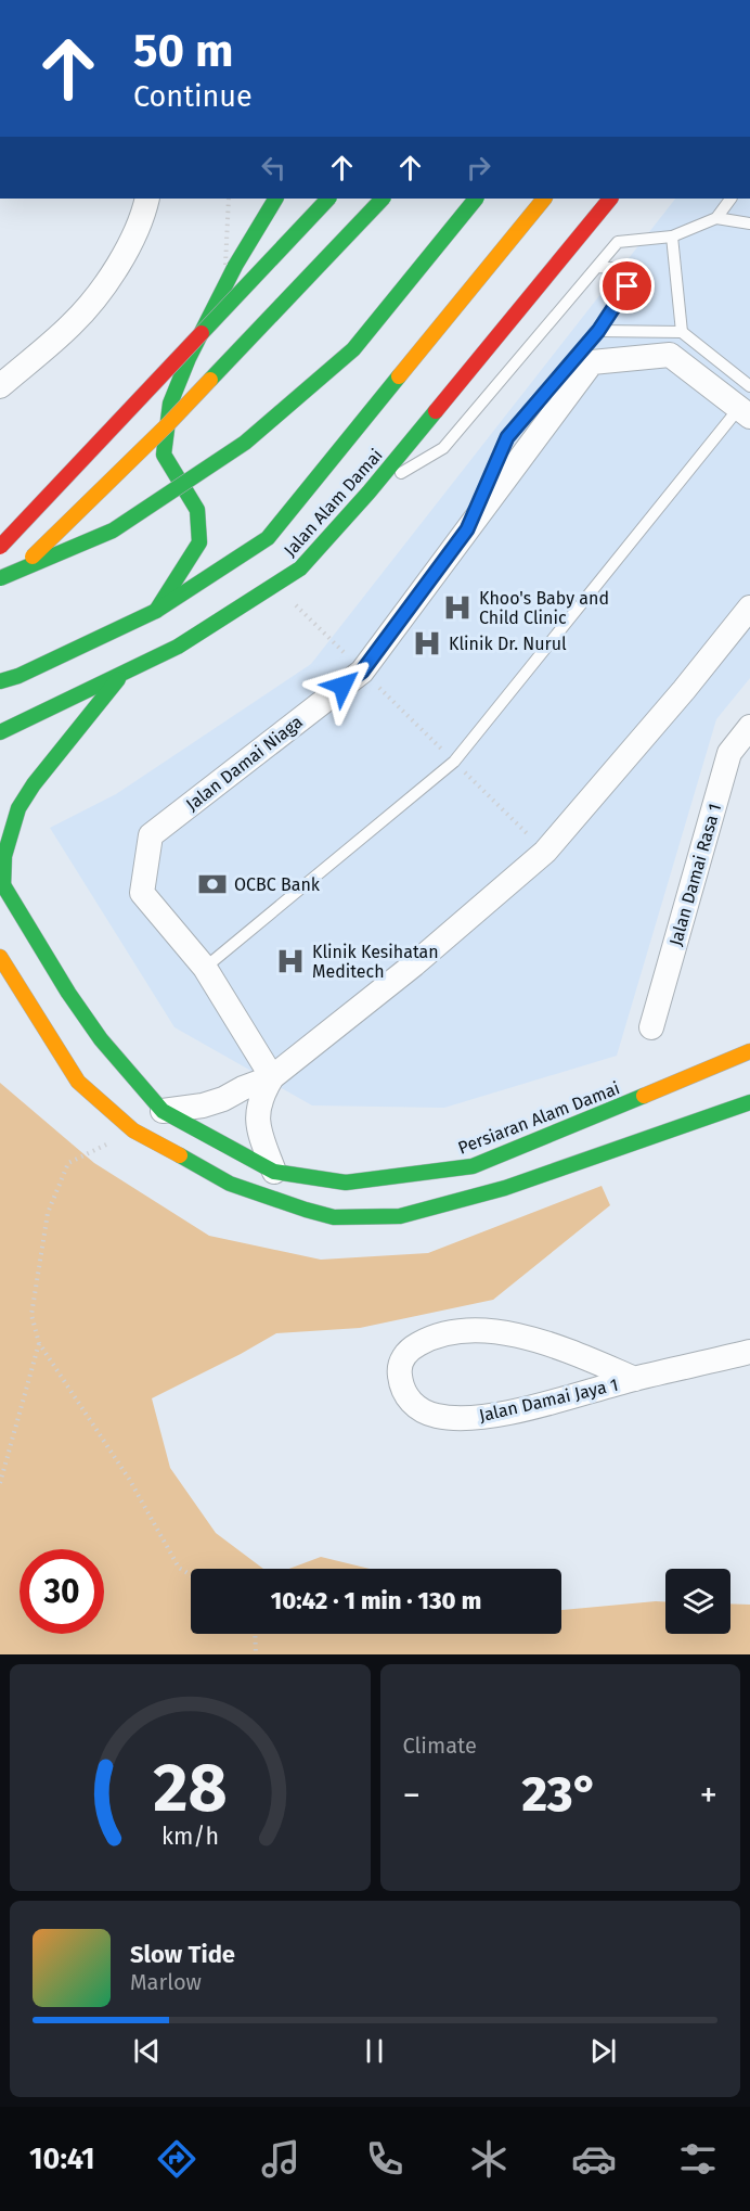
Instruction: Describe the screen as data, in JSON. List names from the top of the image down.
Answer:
{
  "streets": {
    "main road": ["Jalan Alam Damai", "Persiaran Alam Damai"],
    "street": ["Jalan Damai Niaga", "Jalan Damai Rasa 1", "Jalan Damai Jaya 1"]
  },
  "places": {
    "hospital": ["Khoo's Baby and Child Clinic", "Klinik Dr. Nurul", "Klinik Kesihatan Meditech"],
    "bank": ["OCBC Bank"]
  },
  "page": {
    "turn": ["50 m", "Continue"],
    "limit": "30",
    "trip": "10:42 · 1 min · 130 m",
    "tile": "Climate",
    "heat": ["−", "23°", "+"],
    "song": ["Slow Tide", "Marlow"],
    "tabs": "10:41",
    "gauge": ["28", "km/h"]
  }
}
